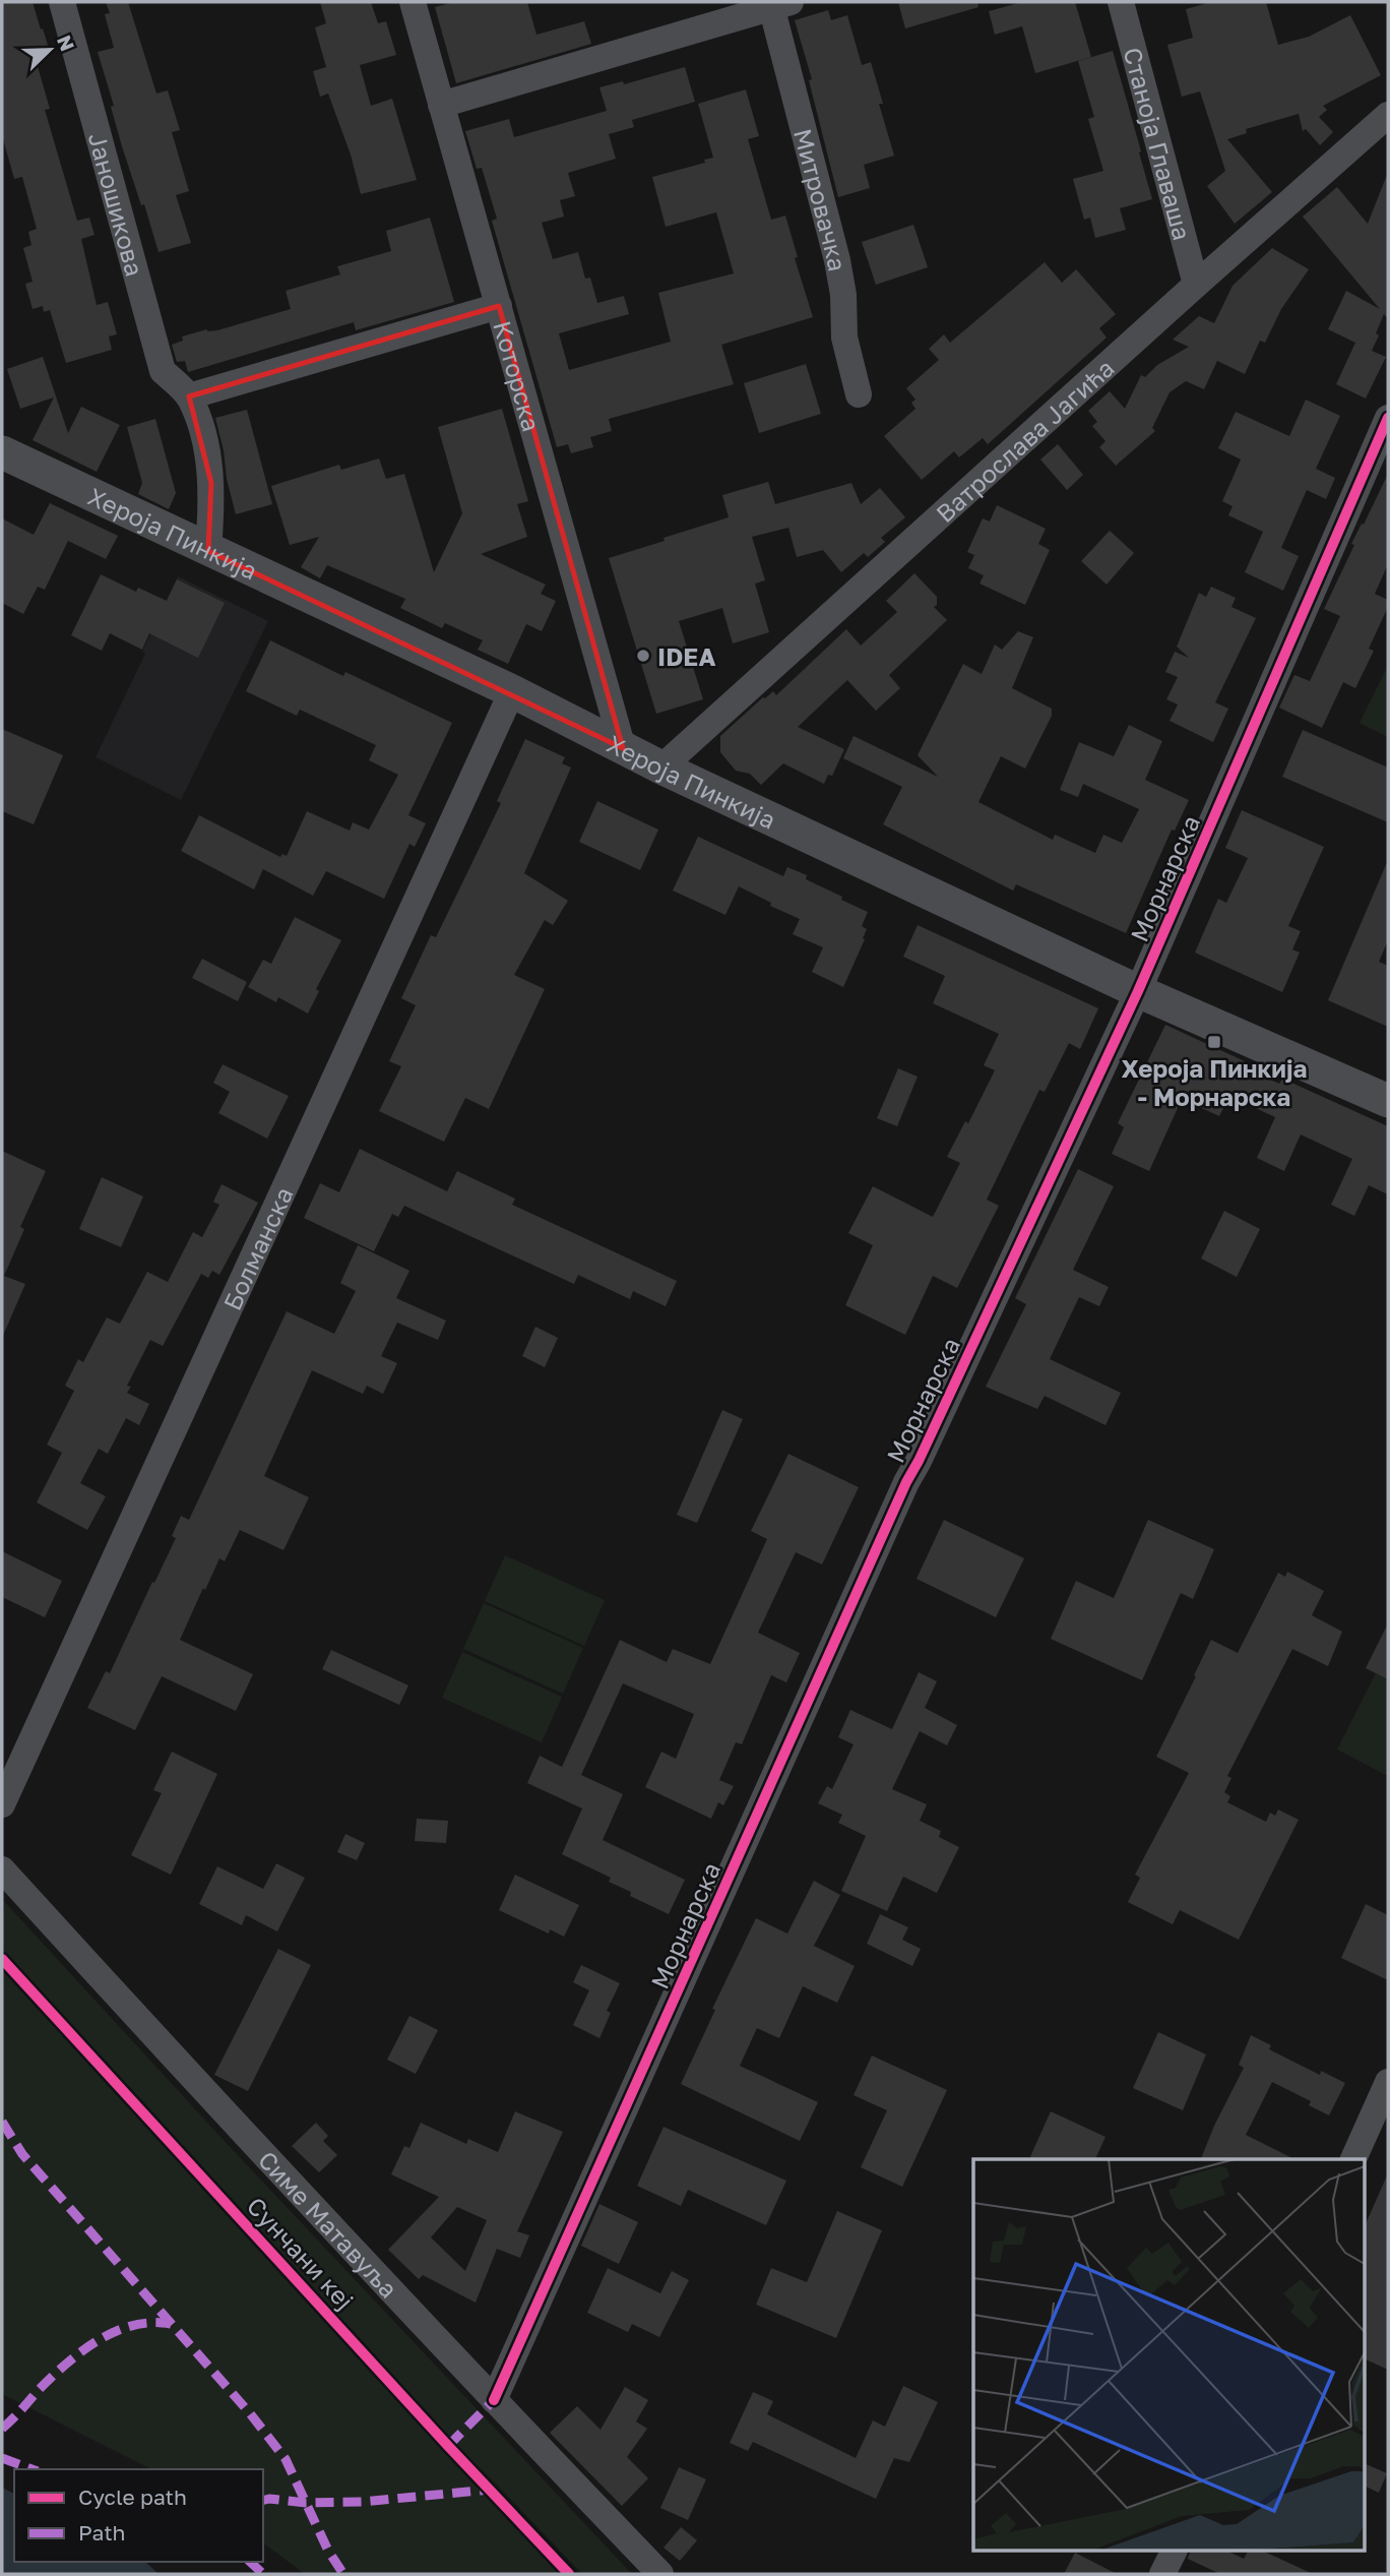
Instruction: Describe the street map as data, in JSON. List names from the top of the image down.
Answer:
{
  "streets": {
    "street": [
      "Станоја Главаша",
      "Митровачка",
      "Јаношикова",
      "Которска",
      "Ватрослава Јагића",
      "Хероја Пинкија",
      "Морнарска",
      "Болманска",
      "Симе Матавуља"
    ],
    "cycle path": ["Сунчани кеј"]
  },
  "crossings": [
    ["Станоја Главаша", "Ватрослава Јагића"],
    ["Митровачка", "Которска"],
    ["Јаношикова", "Хероја Пинкија"],
    ["Которска", "Хероја Пинкија"],
    ["Ватрослава Јагића", "Хероја Пинкија"],
    ["Хероја Пинкија", "Морнарска"],
    ["Хероја Пинкија", "Болманска"],
    ["Морнарска", "Симе Матавуља"]
  ],
  "places": {
    "other": ["IDEA"],
    "transit": ["Хероја Пинкија - Морнарска"]
  },
  "legend": ["Cycle path", "Path"],
  "north": "top right"
}
